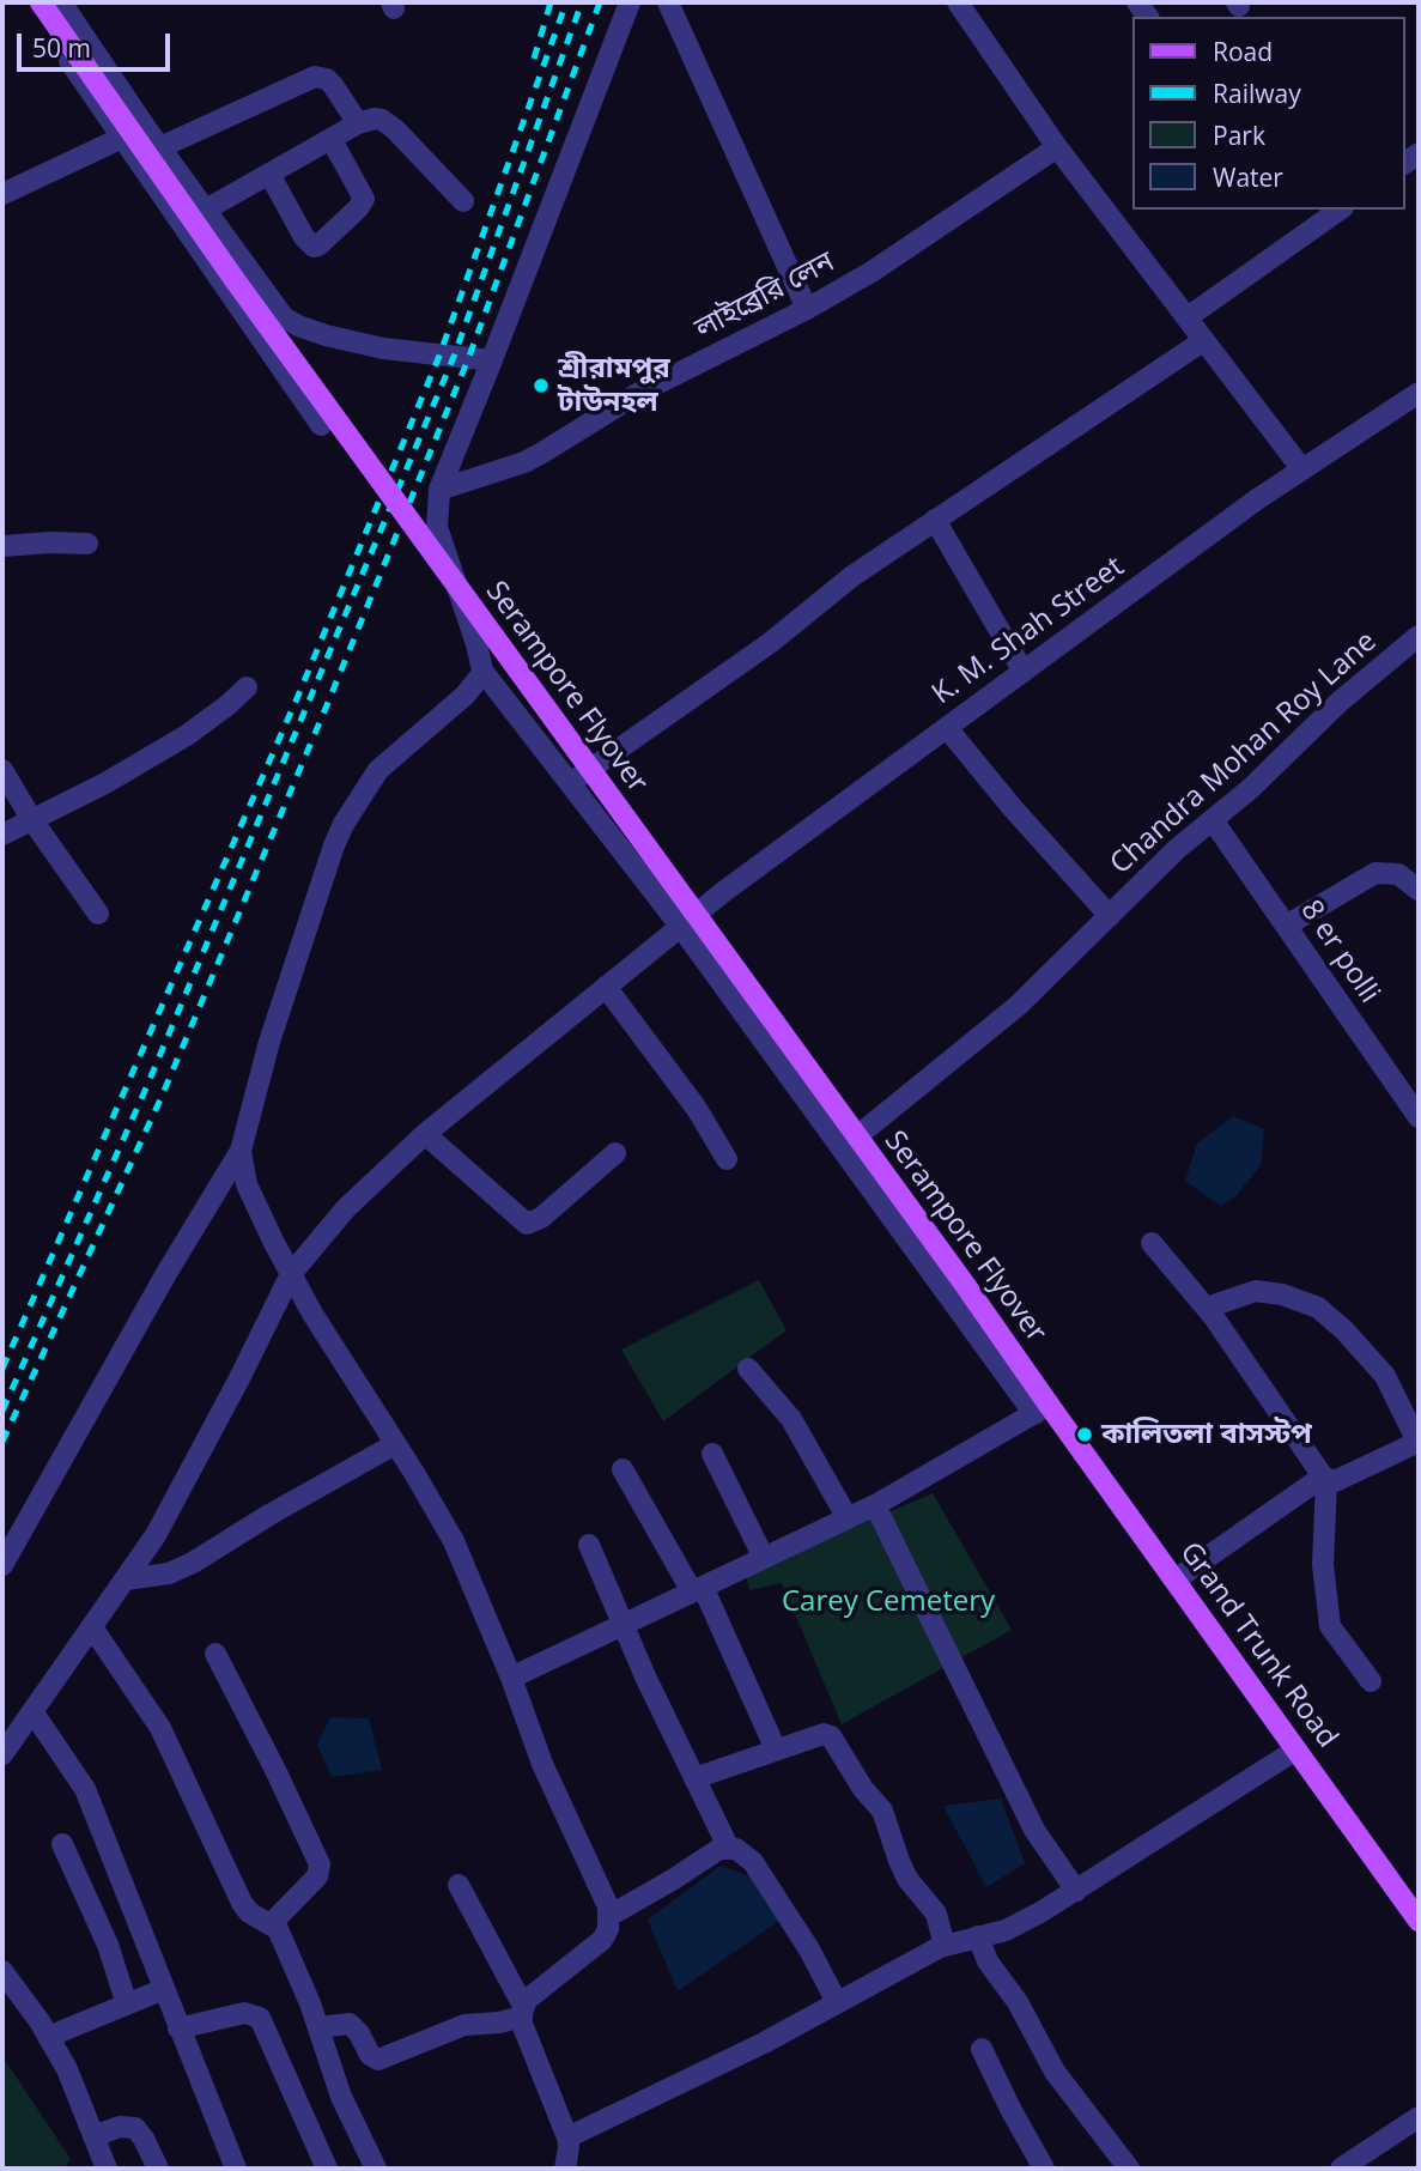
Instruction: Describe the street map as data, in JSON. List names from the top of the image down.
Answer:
{
  "streets": {
    "main road": ["Serampore Flyover", "Grand Trunk Road"],
    "street": [
      "লাইব্রেরি লেন",
      "K. M. Shah Street",
      "Chandra Mohan Roy Lane",
      "8 er polli"
    ]
  },
  "crossings": [
    ["K. M. Shah Street", "Chandra Mohan Roy Lane"],
    ["Serampore Flyover", "Grand Trunk Road"],
    ["Chandra Mohan Roy Lane", "8 er polli"]
  ],
  "parks": ["Carey Cemetery"],
  "places": ["শ্রীরামপুর টাউনহল", "কালিতলা বাসস্টপ"],
  "legend": [
    "Road",
    "Railway",
    "Park",
    "Water"
  ],
  "scale_bar": "50 m"
}
